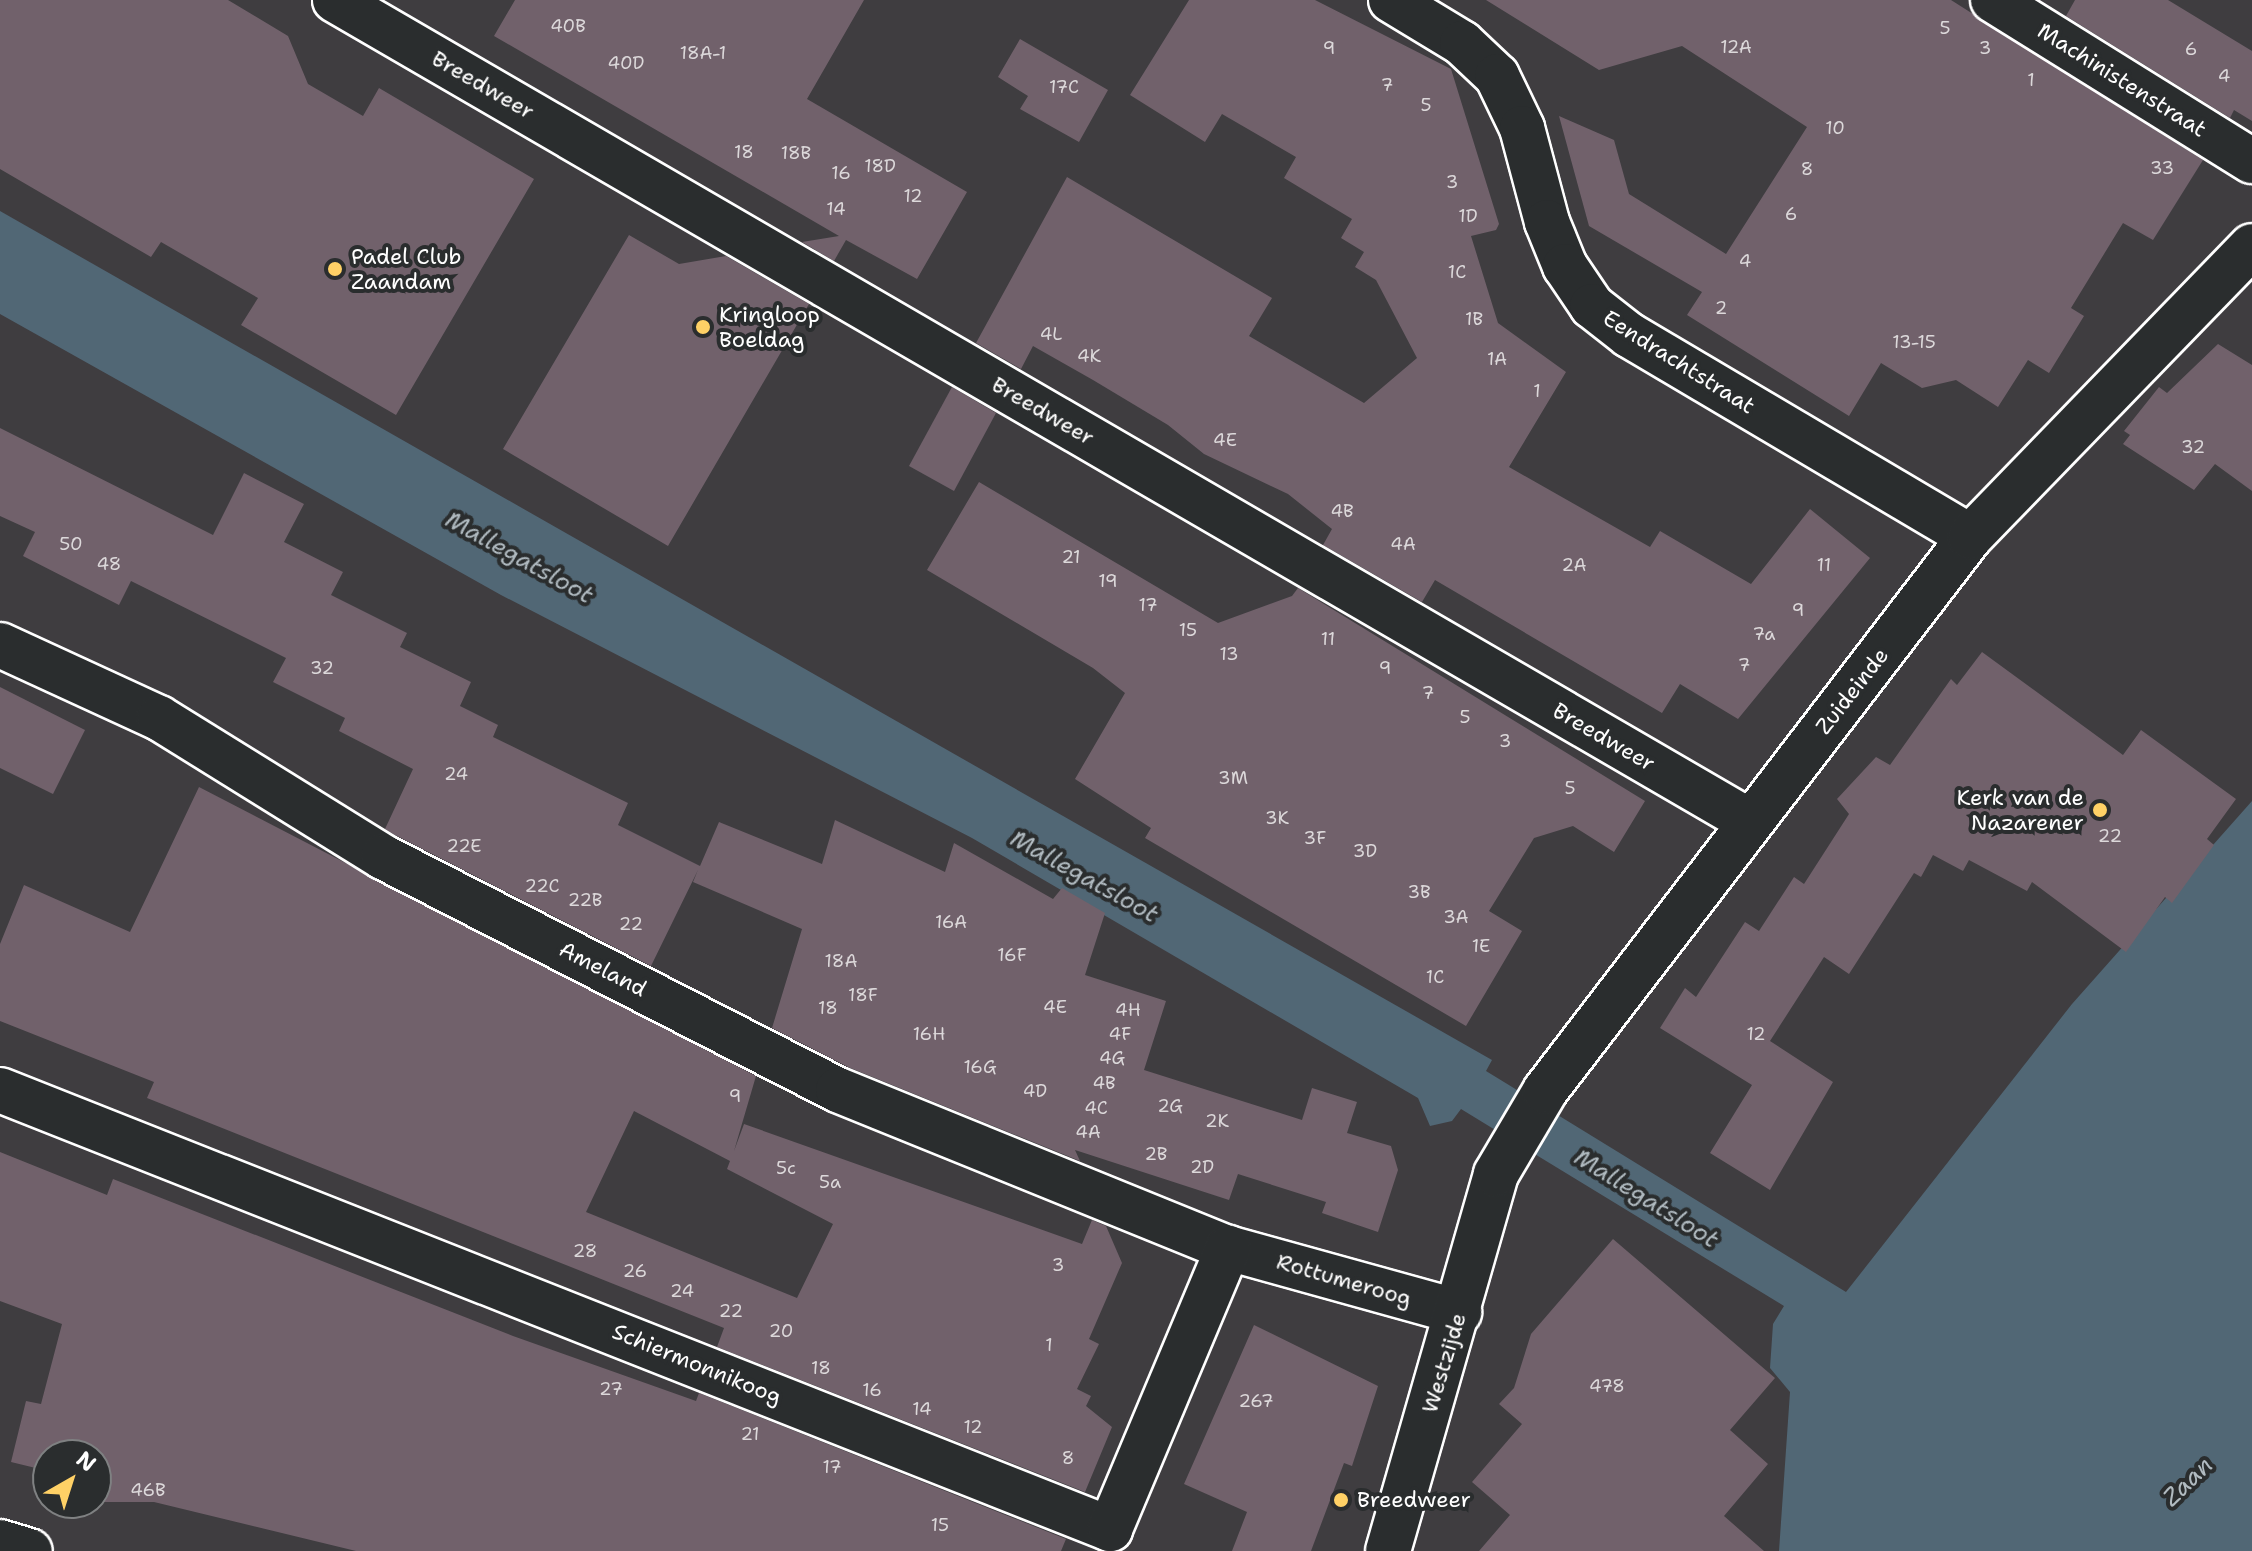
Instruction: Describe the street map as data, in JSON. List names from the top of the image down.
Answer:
{
  "streets": {
    "street": [
      "Machinistenstraat",
      "Breedweer",
      "Eendrachtstraat",
      "Zuideinde",
      "Ameland",
      "Rottumeroog",
      "Westzijde",
      "Schiermonnikoog"
    ]
  },
  "crossings": [
    ["Breedweer", "Zuideinde"],
    ["Eendrachtstraat", "Zuideinde"],
    ["Zuideinde", "Westzijde"],
    ["Ameland", "Rottumeroog"],
    ["Ameland", "Schiermonnikoog"],
    ["Rottumeroog", "Westzijde"],
    ["Rottumeroog", "Schiermonnikoog"]
  ],
  "water": ["Mallegatsloot", "Zaan"],
  "places": [
    "Padel Club Zaandam",
    "Kringloop Boeldag",
    "Kerk van de Nazarener",
    "Breedweer"
  ],
  "house_numbers": [
    "40B",
    "5",
    "12A",
    "9",
    "3",
    "6",
    "18A-1",
    "40D",
    "4",
    "1",
    "7",
    "17C",
    "5",
    "10",
    "18",
    "18B",
    "18D",
    "33",
    "8",
    "16",
    "3",
    "12",
    "14",
    "6",
    "1D",
    "4",
    "1C",
    "2",
    "1B",
    "4L",
    "13-15",
    "4K",
    "1A",
    "1",
    "4E",
    "32",
    "4B",
    "50",
    "4A",
    "21",
    "48",
    "2A",
    "11",
    "19",
    "17",
    "9",
    "15",
    "7a",
    "11",
    "13",
    "7",
    "32",
    "9",
    "7",
    "5",
    "3",
    "24",
    "3M",
    "5",
    "3K",
    "22",
    "3F",
    "22E",
    "3D",
    "22C",
    "3B",
    "22B",
    "3A",
    "16A",
    "22",
    "1E",
    "16F",
    "18A",
    "1C",
    "18F",
    "4E",
    "18",
    "4H",
    "16H",
    "4F",
    "12",
    "4G",
    "16G",
    "4B",
    "4D",
    "9",
    "2G",
    "4C",
    "2K",
    "4A",
    "2B",
    "2D",
    "5c",
    "5a",
    "28",
    "3",
    "26",
    "24",
    "22",
    "20",
    "1",
    "18",
    "478",
    "27",
    "16",
    "267",
    "14",
    "12",
    "21",
    "8",
    "17",
    "46B",
    "15"
  ],
  "north": "top right"
}
